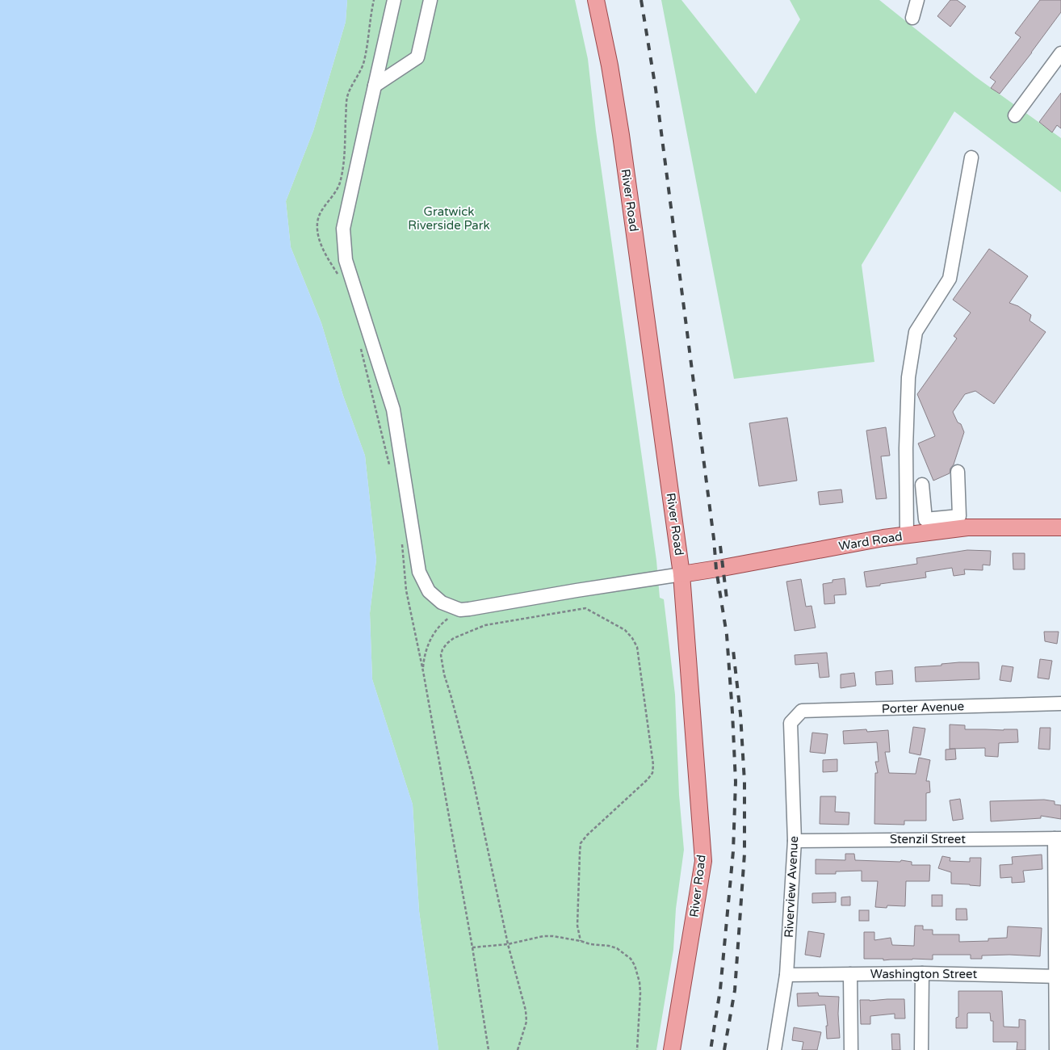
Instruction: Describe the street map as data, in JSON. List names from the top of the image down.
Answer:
{
  "streets": {
    "main road": ["River Road", "Ward Road"],
    "street": [
      "Porter Avenue",
      "Stenzil Street",
      "Riverview Avenue",
      "Washington Street"
    ]
  },
  "crossings": [
    ["River Road", "Ward Road"],
    ["Porter Avenue", "Riverview Avenue"],
    ["Stenzil Street", "Riverview Avenue"],
    ["Riverview Avenue", "Washington Street"]
  ],
  "parks": ["Gratwick Riverside Park"]
}
